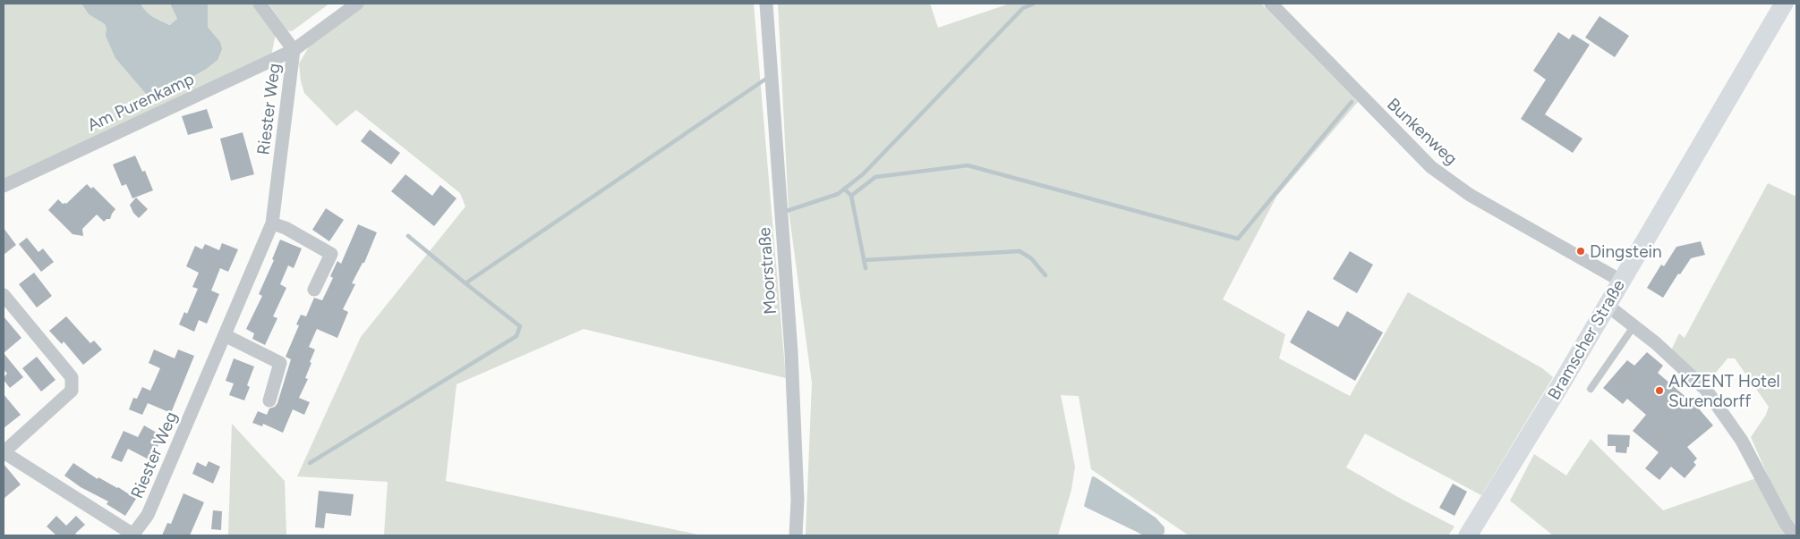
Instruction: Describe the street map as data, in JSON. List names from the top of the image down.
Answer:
{
  "streets": {
    "street": [
      "Am Purenkamp",
      "Riester Weg",
      "Bunkenweg",
      "Moorstraße",
      "Bramscher Straße"
    ]
  },
  "crossings": [
    ["Am Purenkamp", "Riester Weg"],
    ["Bunkenweg", "Bramscher Straße"]
  ],
  "places": ["Dingstein", "AKZENT Hotel Surendorff"]
}
